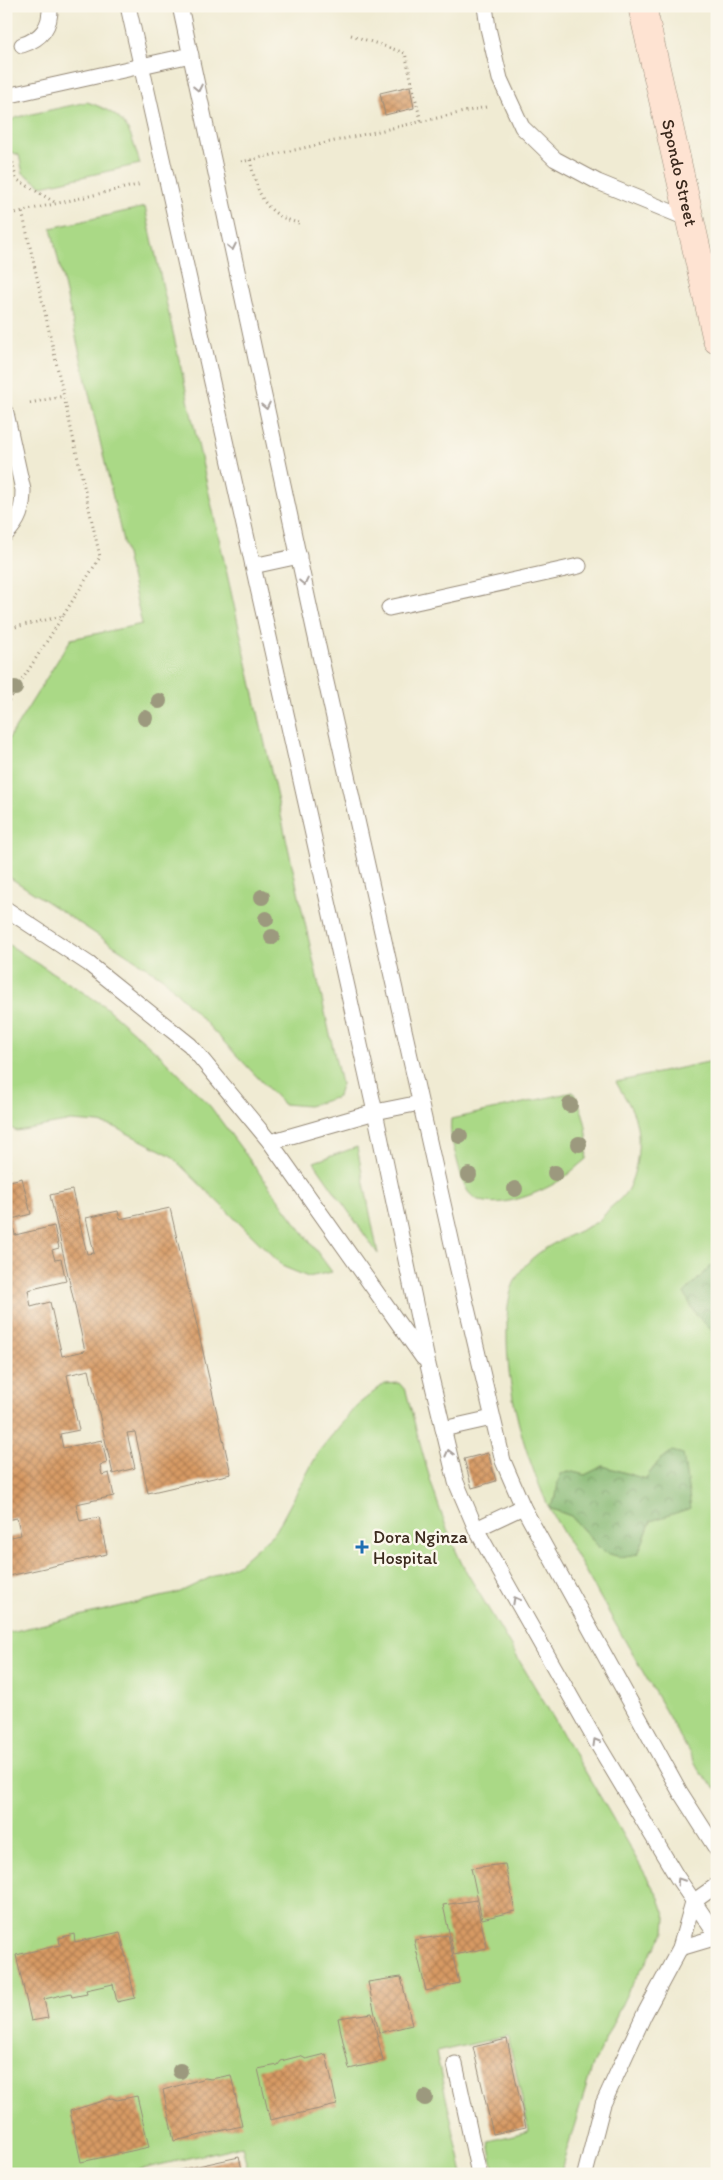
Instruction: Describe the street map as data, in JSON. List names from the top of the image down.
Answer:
{
  "streets": {
    "main road": ["Spondo Street"]
  },
  "places": {
    "health": ["Dora Nginza Hospital"]
  }
}
